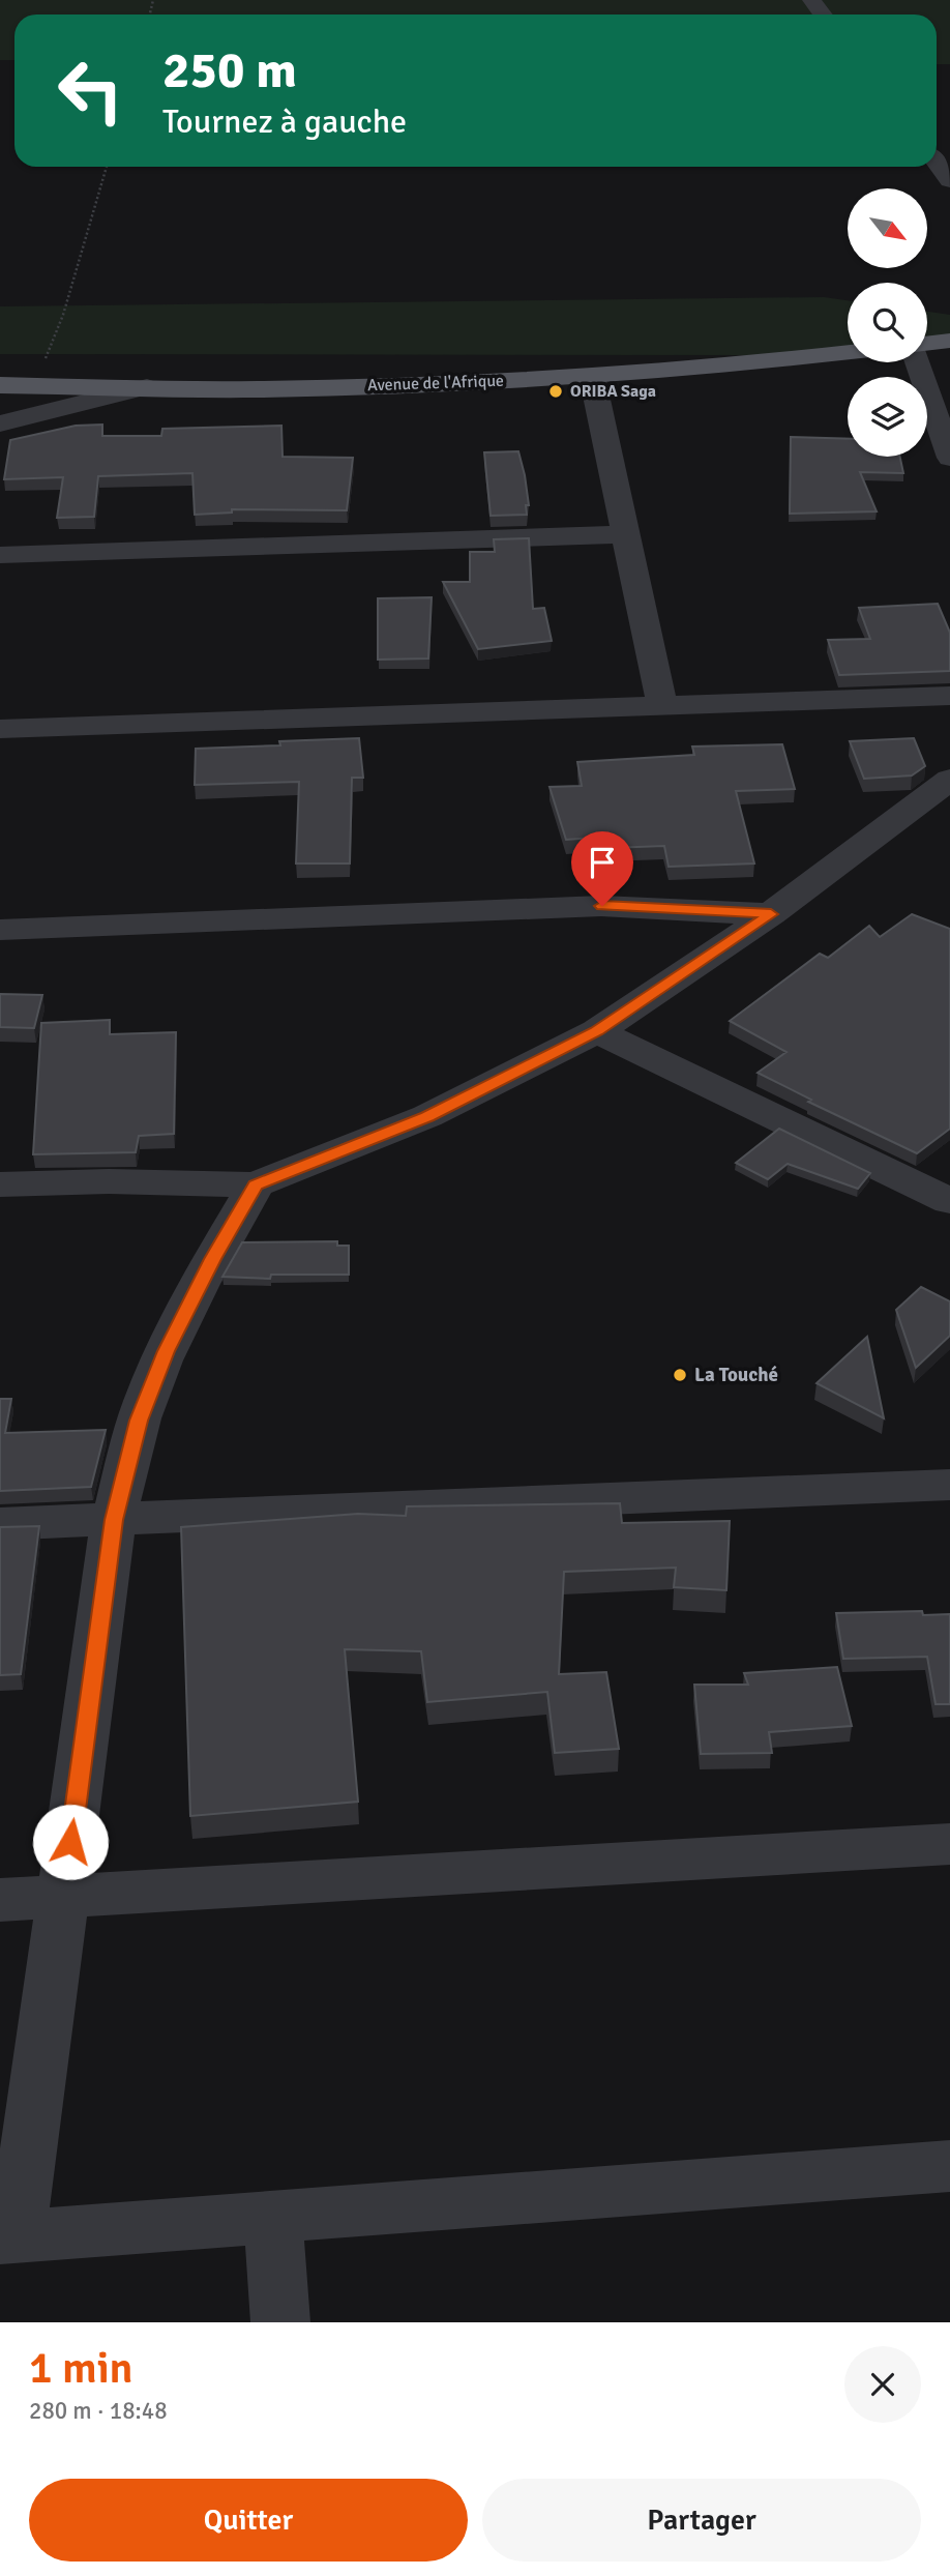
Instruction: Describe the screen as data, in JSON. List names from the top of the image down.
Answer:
{
  "streets": {
    "main road": ["Avenue de l'Afrique"]
  },
  "places": ["ORIBA Saga", "La Touché"],
  "north": "bottom right",
  "page": {
    "turn": ["250 m", "Tournez à gauche"],
    "heading": ["1 min", "280 m · 18:48"],
    "buttons": ["Quitter", "Partager"]
  }
}
